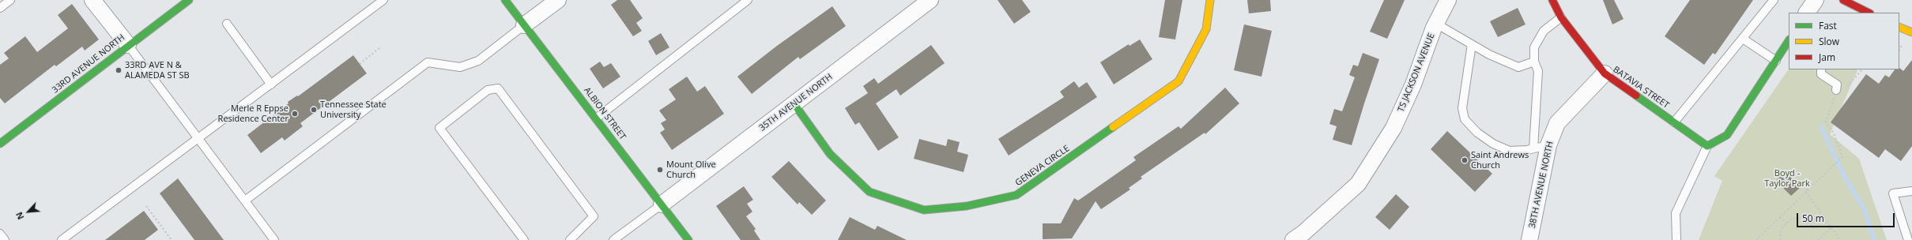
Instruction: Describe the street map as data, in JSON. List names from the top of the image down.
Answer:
{
  "streets": {
    "street": [
      "33RD AVENUE NORTH",
      "TS JACKSON AVENUE",
      "BATAVIA STREET",
      "35TH AVENUE NORTH",
      "ALBION STREET",
      "GENEVA CIRCLE",
      "38TH AVENUE NORTH"
    ]
  },
  "crossings": [
    ["BATAVIA STREET", "38TH AVENUE NORTH"],
    ["35TH AVENUE NORTH", "ALBION STREET"],
    ["35TH AVENUE NORTH", "GENEVA CIRCLE"]
  ],
  "parks": ["Boyd - Taylor Park"],
  "places": [
    "33RD AVE N & ALAMEDA ST SB",
    "Tennessee State University",
    "Merle R Eppse Residence Center",
    "Saint Andrews Church",
    "Mount Olive Church"
  ],
  "legend": ["Fast", "Slow", "Jam"],
  "scale_bar": "50 m",
  "north": "bottom left"
}
